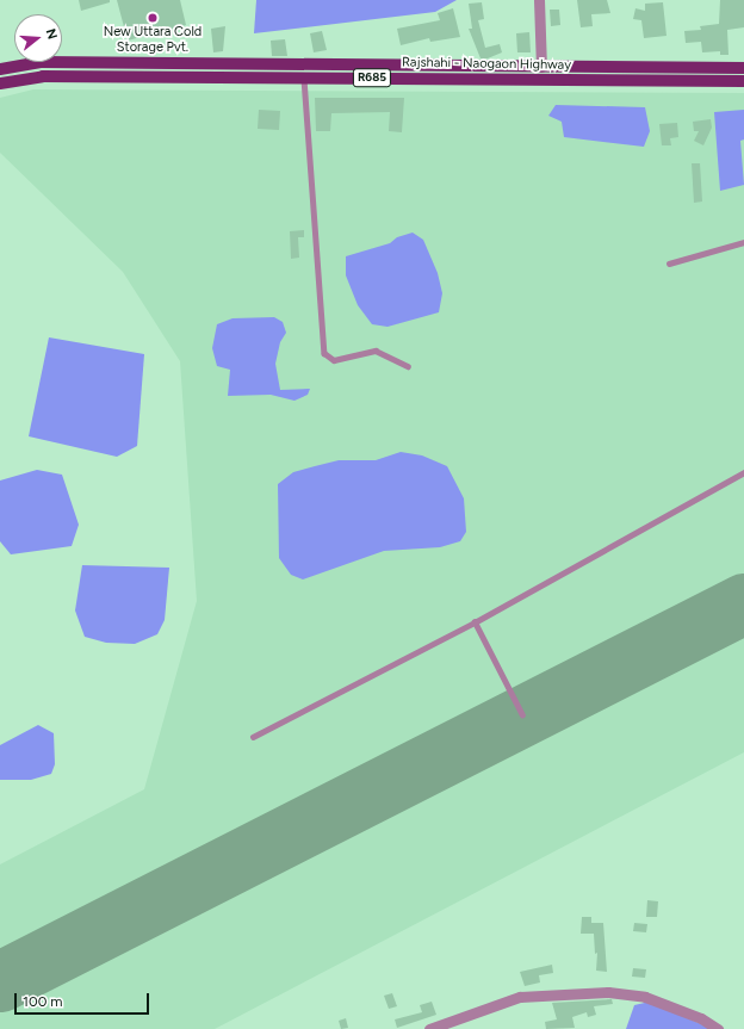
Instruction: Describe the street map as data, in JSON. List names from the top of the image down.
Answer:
{
  "streets": {
    "main road": ["Rajshahi - Naogaon Highway", "R685"]
  },
  "places": ["New Uttara Cold Storage Pvt."],
  "scale_bar": "100 m",
  "north": "right"
}
